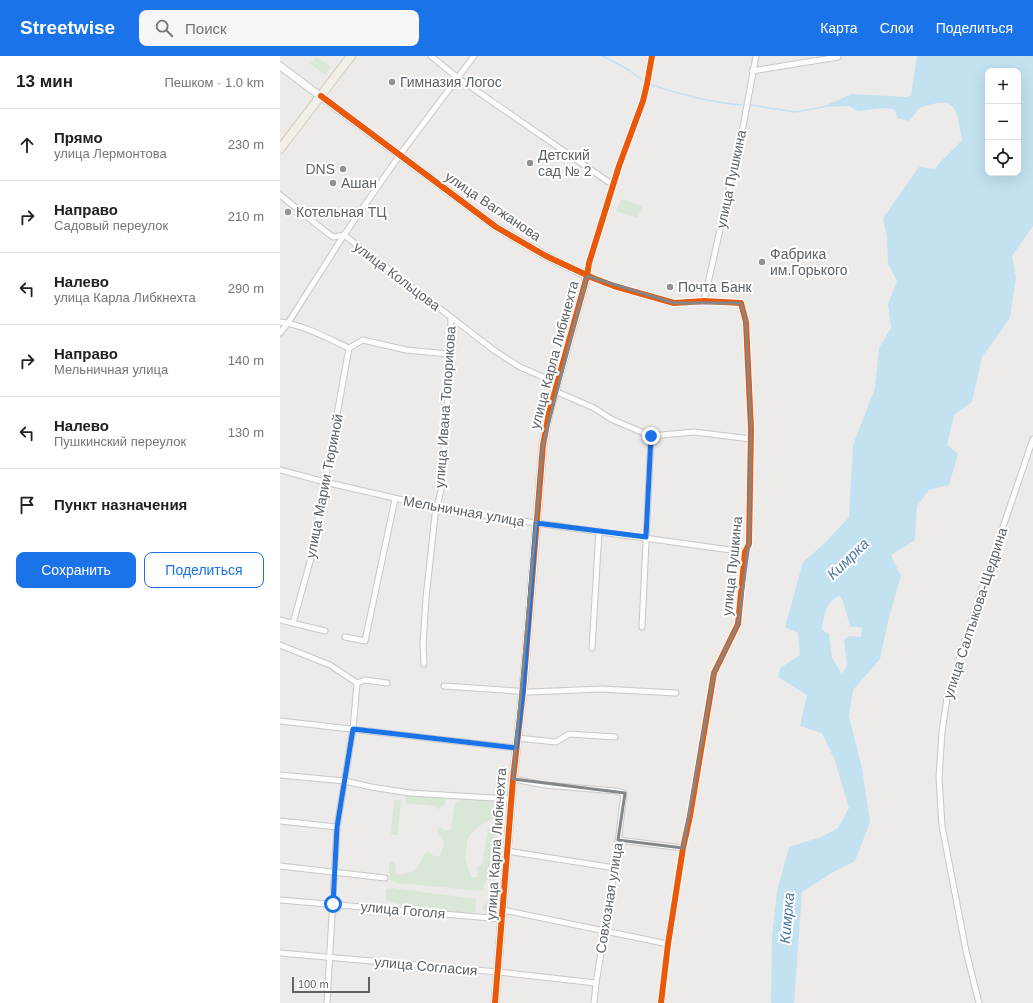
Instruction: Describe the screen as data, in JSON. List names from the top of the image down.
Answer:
{
  "streets": {
    "street": [
      "улица Пушкина",
      "улица Вагжанова",
      "улица Кольцова",
      "улица Карла Либкнехта",
      "улица Ивана Топорикова",
      "улица Марии Тюриной",
      "Мельничная улица",
      "улица Салтыкова-Щедрина",
      "Совхозная улица",
      "улица Гоголя",
      "улица Согласия"
    ]
  },
  "crossings": [
    ["улица Пушкина", "улица Вагжанова"],
    ["улица Пушкина", "Мельничная улица"],
    ["улица Вагжанова", "улица Карла Либкнехта"],
    ["улица Кольцова", "улица Карла Либкнехта"],
    ["улица Кольцова", "улица Ивана Топорикова"],
    ["улица Карла Либкнехта", "Мельничная улица"],
    ["улица Карла Либкнехта", "Совхозная улица"],
    ["улица Карла Либкнехта", "улица Гоголя"],
    ["улица Карла Либкнехта", "улица Согласия"],
    ["улица Ивана Топорикова", "Мельничная улица"],
    ["улица Марии Тюриной", "Мельничная улица"],
    ["Совхозная улица", "улица Согласия"]
  ],
  "water": ["Кимрка"],
  "places": [
    "Гимназия Логос",
    "Детский сад № 2",
    "DNS",
    "Ашан",
    "Котельная ТЦ",
    "Фабрика им.Горького",
    "Почта Банк"
  ],
  "scale_bar": "100 m",
  "page": {
    "header": "Streetwise",
    "search": "Поиск",
    "nav": ["Карта", "Слои", "Поделиться"],
    "heading": ["13 мин", "Пешком · 1.0 km"],
    "map_buttons": ["+", "−"],
    "list": [
      ["Прямо", "улица Лермонтова", "230 m"],
      ["Направо", "Садовый переулок", "210 m"],
      ["Налево", "улица Карла Либкнехта", "290 m"],
      ["Направо", "Мельничная улица", "140 m"],
      ["Налево", "Пушкинский переулок", "130 m"],
      "Пункт назначения"
    ],
    "buttons": ["Сохранить", "Поделиться"],
    "scale": "100 m"
  }
}
